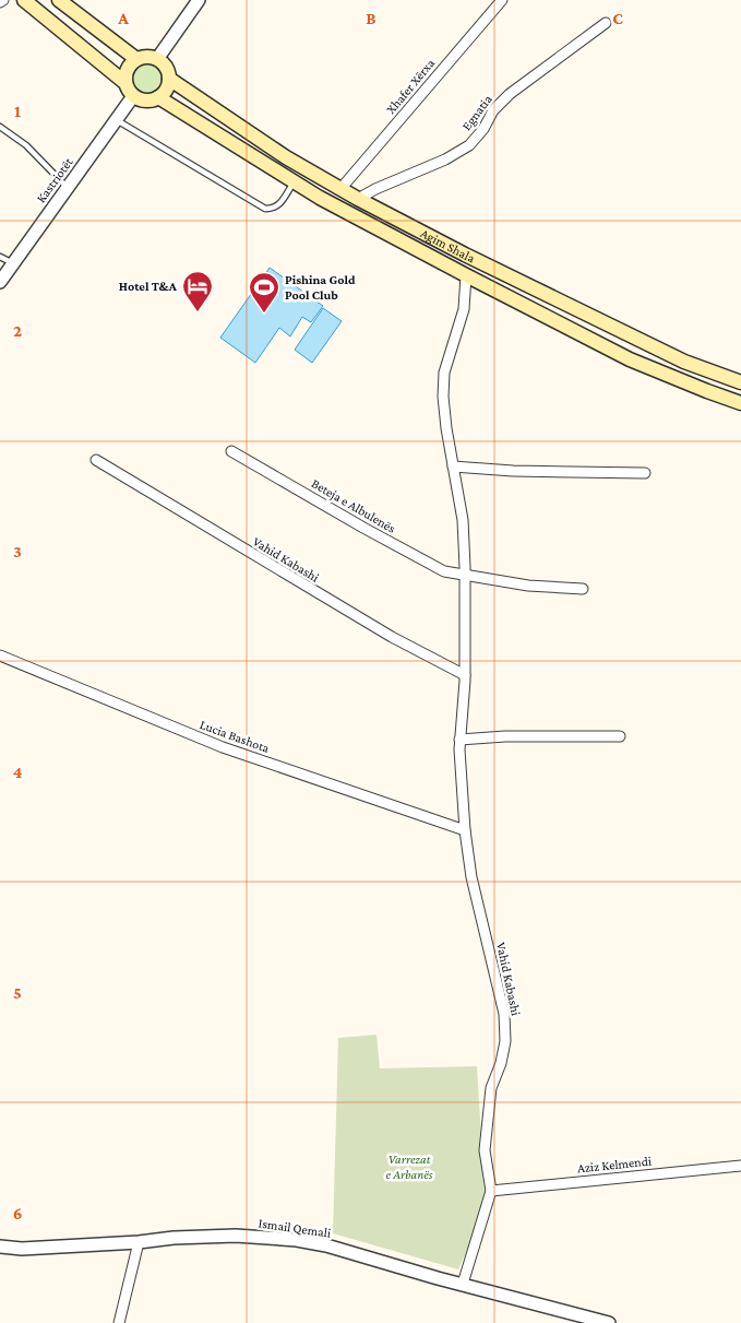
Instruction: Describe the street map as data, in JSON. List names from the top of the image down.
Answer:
{
  "streets": {
    "main road": ["Agim Shala"],
    "street": [
      "Xhafer Xërxa",
      "Egnatia",
      "Kastriotët",
      "Beteja e Albulenës",
      "Vahid Kabashi",
      "Lucia Bashota",
      "Aziz Kelmendi",
      "Ismail Qemali"
    ]
  },
  "crossings": [
    ["Xhafer Xërxa", "Agim Shala"],
    ["Egnatia", "Agim Shala"],
    ["Kastriotët", "Agim Shala"],
    ["Agim Shala", "Vahid Kabashi"],
    ["Beteja e Albulenës", "Vahid Kabashi"],
    ["Vahid Kabashi", "Lucia Bashota"],
    ["Vahid Kabashi", "Aziz Kelmendi"],
    ["Vahid Kabashi", "Ismail Qemali"]
  ],
  "parks": ["Varrezat e Arbanës"],
  "places": {
    "hotel": ["Hotel T&A"],
    "sports": ["Pishina Gold Pool Club"]
  },
  "grid": {
    "columns": ["A", "B", "C"],
    "rows": [
      "1",
      "2",
      "3",
      "4",
      "5",
      "6"
    ]
  }
}
